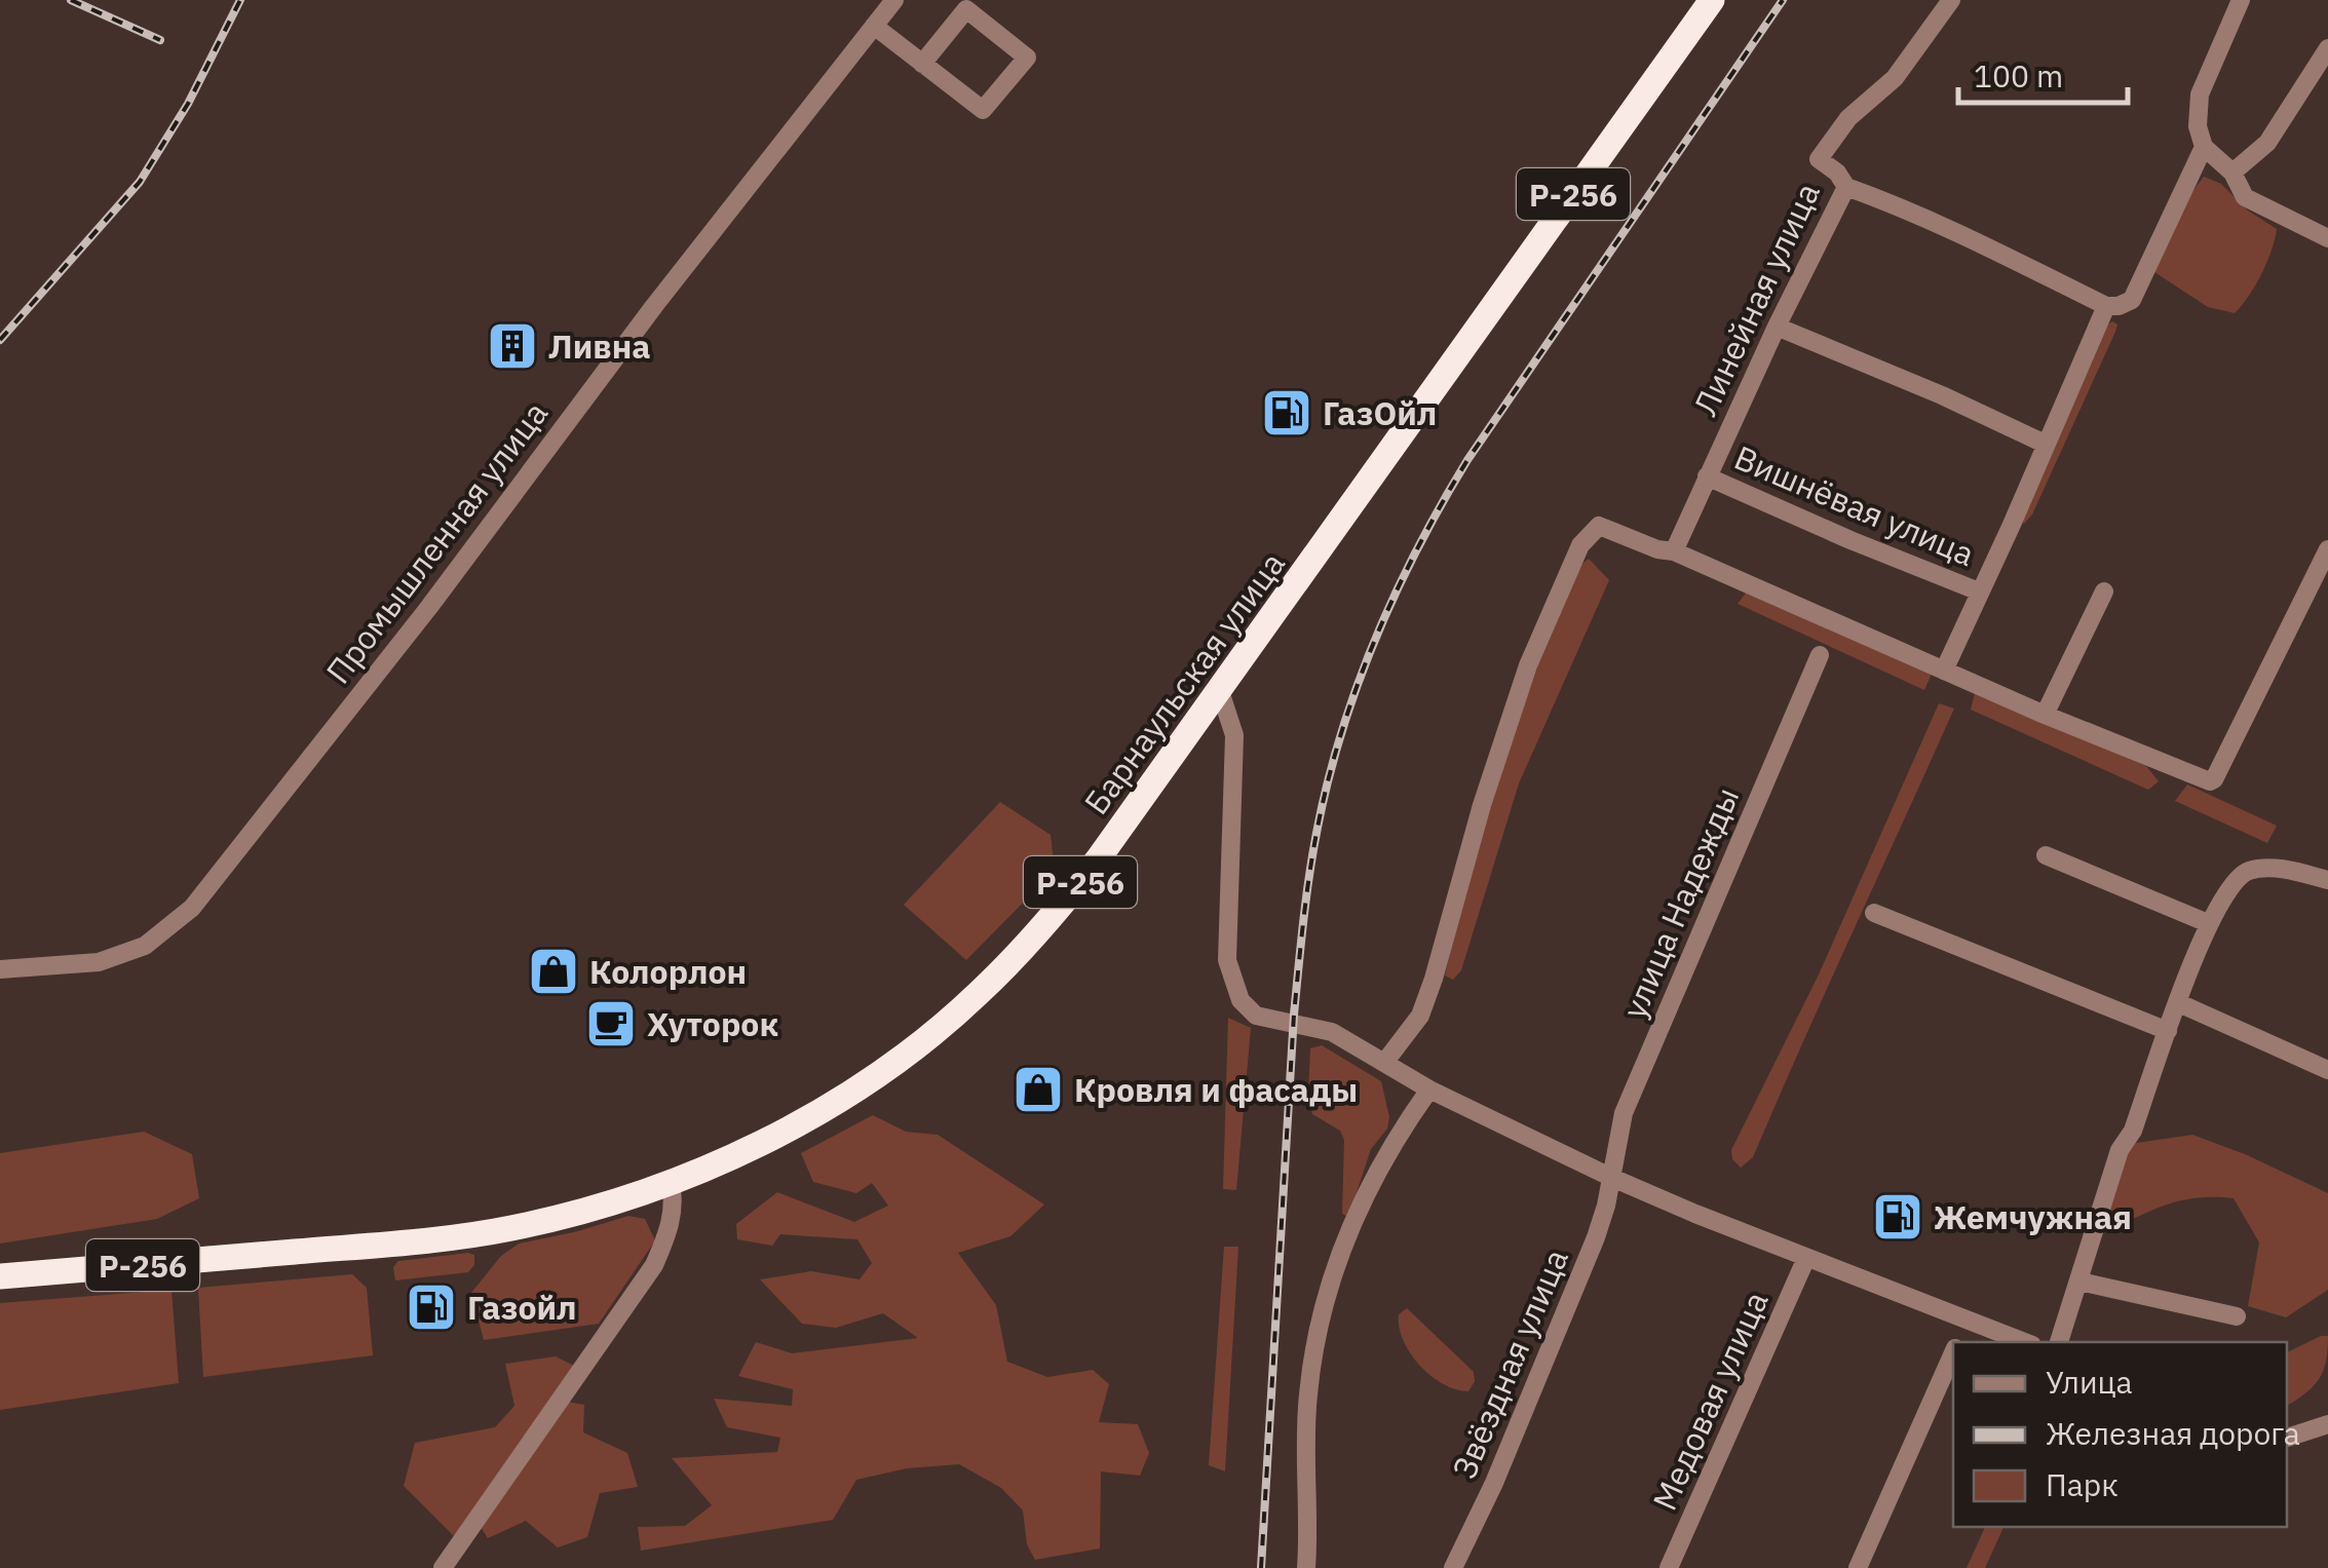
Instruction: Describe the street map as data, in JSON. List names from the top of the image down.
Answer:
{
  "streets": {
    "highway": ["Р-256", "Барнаульская улица"],
    "street": [
      "Линейная улица",
      "Вишнёвая улица",
      "Промышленная улица",
      "улица Надежды",
      "Звёздная улица",
      "Медовая улица"
    ]
  },
  "crossings": [
    ["Линейная улица", "Вишнёвая улица"],
    ["улица Надежды", "Звёздная улица"]
  ],
  "places": {
    "building": ["Ливна"],
    "fuel station": ["ГазОйл", "Жемчужная", "Газойл"],
    "shop": ["Колорлон", "Кровля и фасады"],
    "cafe": ["Хуторок"]
  },
  "legend": ["Улица", "Железная дорога", "Парк"],
  "scale_bar": "100 m"
}
